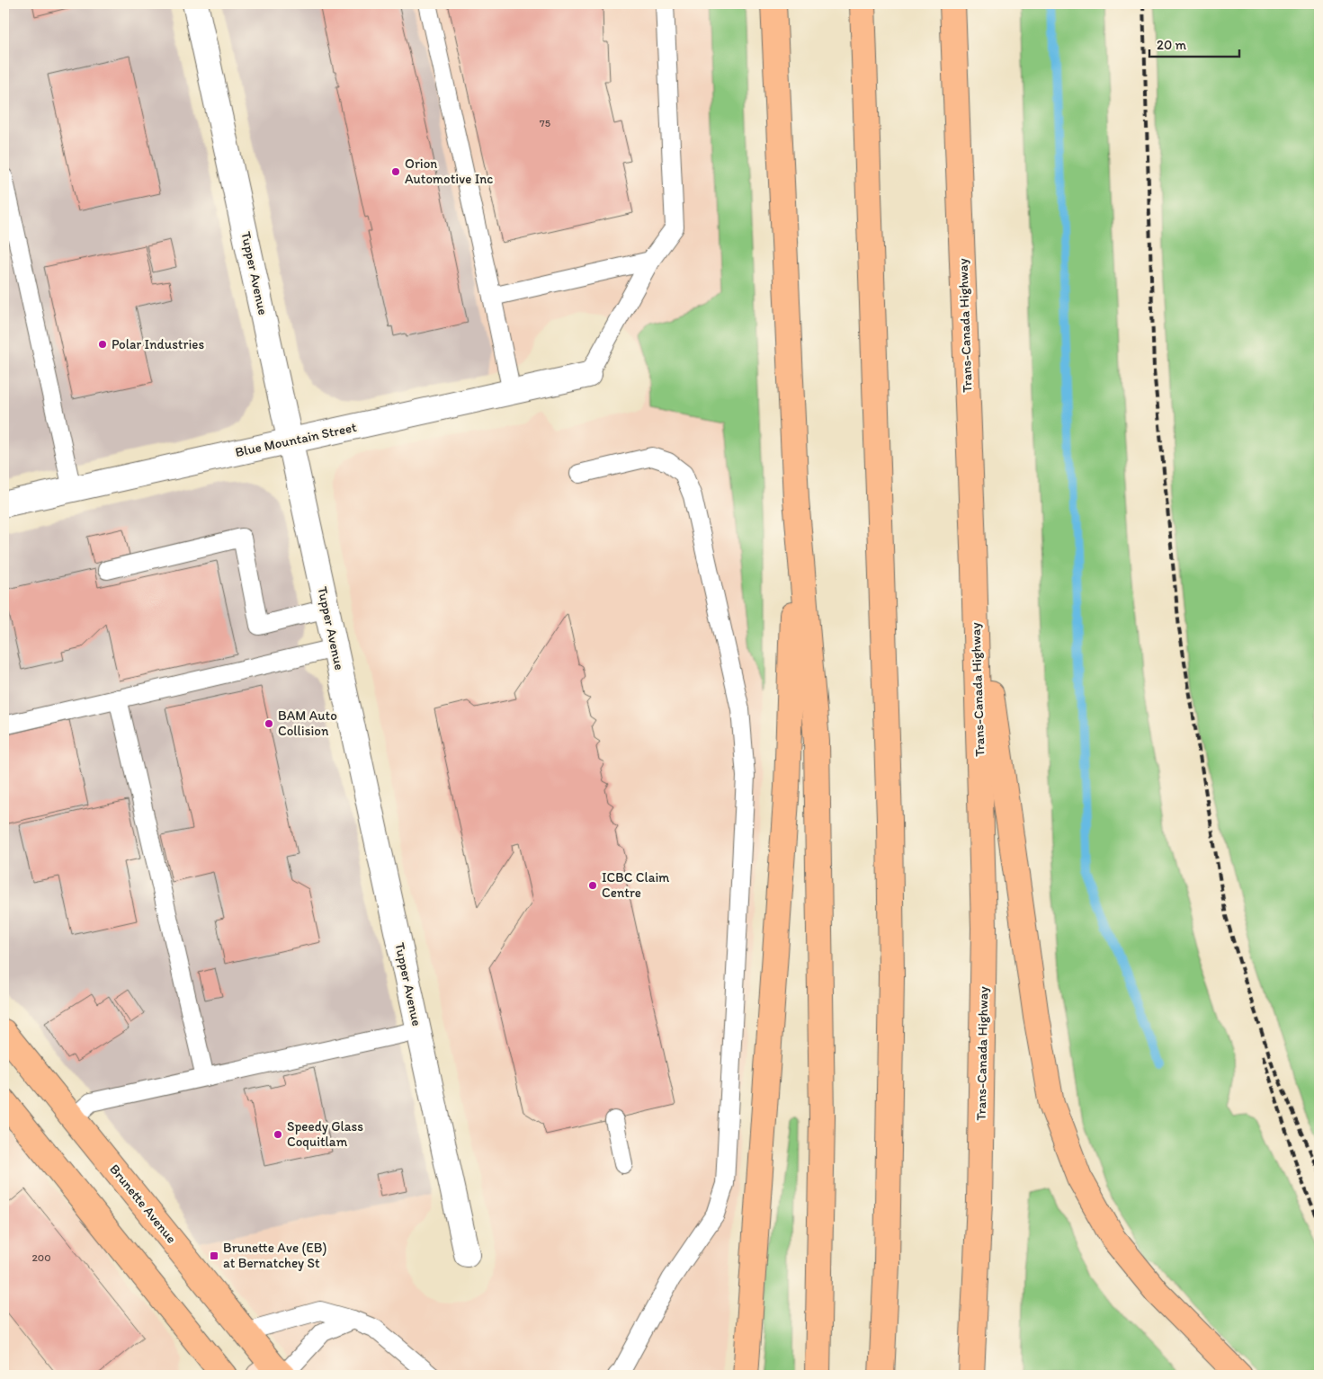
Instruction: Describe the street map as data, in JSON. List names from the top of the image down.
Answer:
{
  "streets": {
    "main road": ["Trans-Canada Highway", "Brunette Avenue"],
    "street": ["Tupper Avenue", "Blue Mountain Street"]
  },
  "crossings": [
    ["Tupper Avenue", "Blue Mountain Street"]
  ],
  "places": {
    "other": [
      "Orion Automotive Inc",
      "Polar Industries",
      "BAM Auto Collision",
      "ICBC Claim Centre",
      "Speedy Glass Coquitlam"
    ],
    "transit": ["Brunette Ave (EB) at Bernatchey St"]
  },
  "house_numbers": ["75", "200"],
  "scale_bar": "20 m"
}
